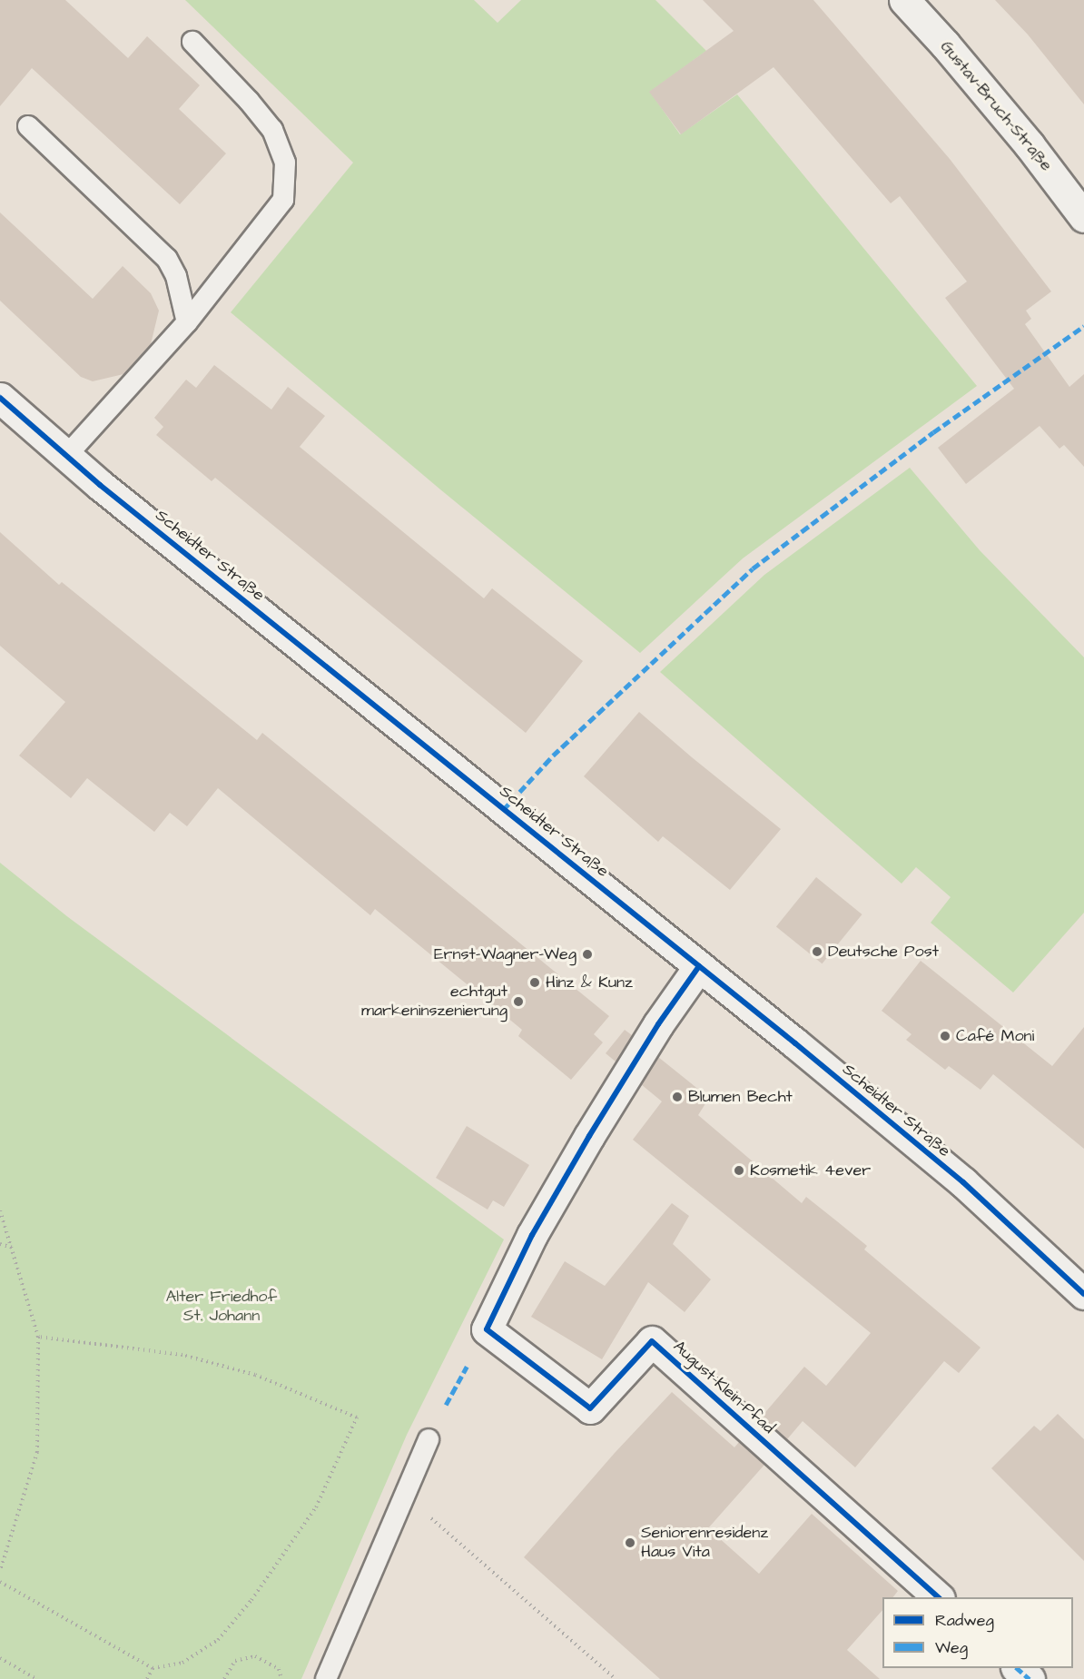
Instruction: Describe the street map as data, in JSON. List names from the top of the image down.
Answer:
{
  "streets": {
    "main road": ["Gustav-Bruch-Straße", "Scheidter Straße", "August-Klein-Pfad"]
  },
  "crossings": [
    ["Scheidter Straße", "August-Klein-Pfad"]
  ],
  "parks": ["Alter Friedhof St. Johann"],
  "places": [
    "Deutsche Post",
    "Ernst-Wagner-Weg",
    "Hinz & Kunz",
    "echtgut markeninszenierung",
    "Café Moni",
    "Blumen Becht",
    "Kosmetik 4ever",
    "Seniorenresidenz Haus Vita"
  ],
  "legend": ["Radweg", "Weg"]
}
